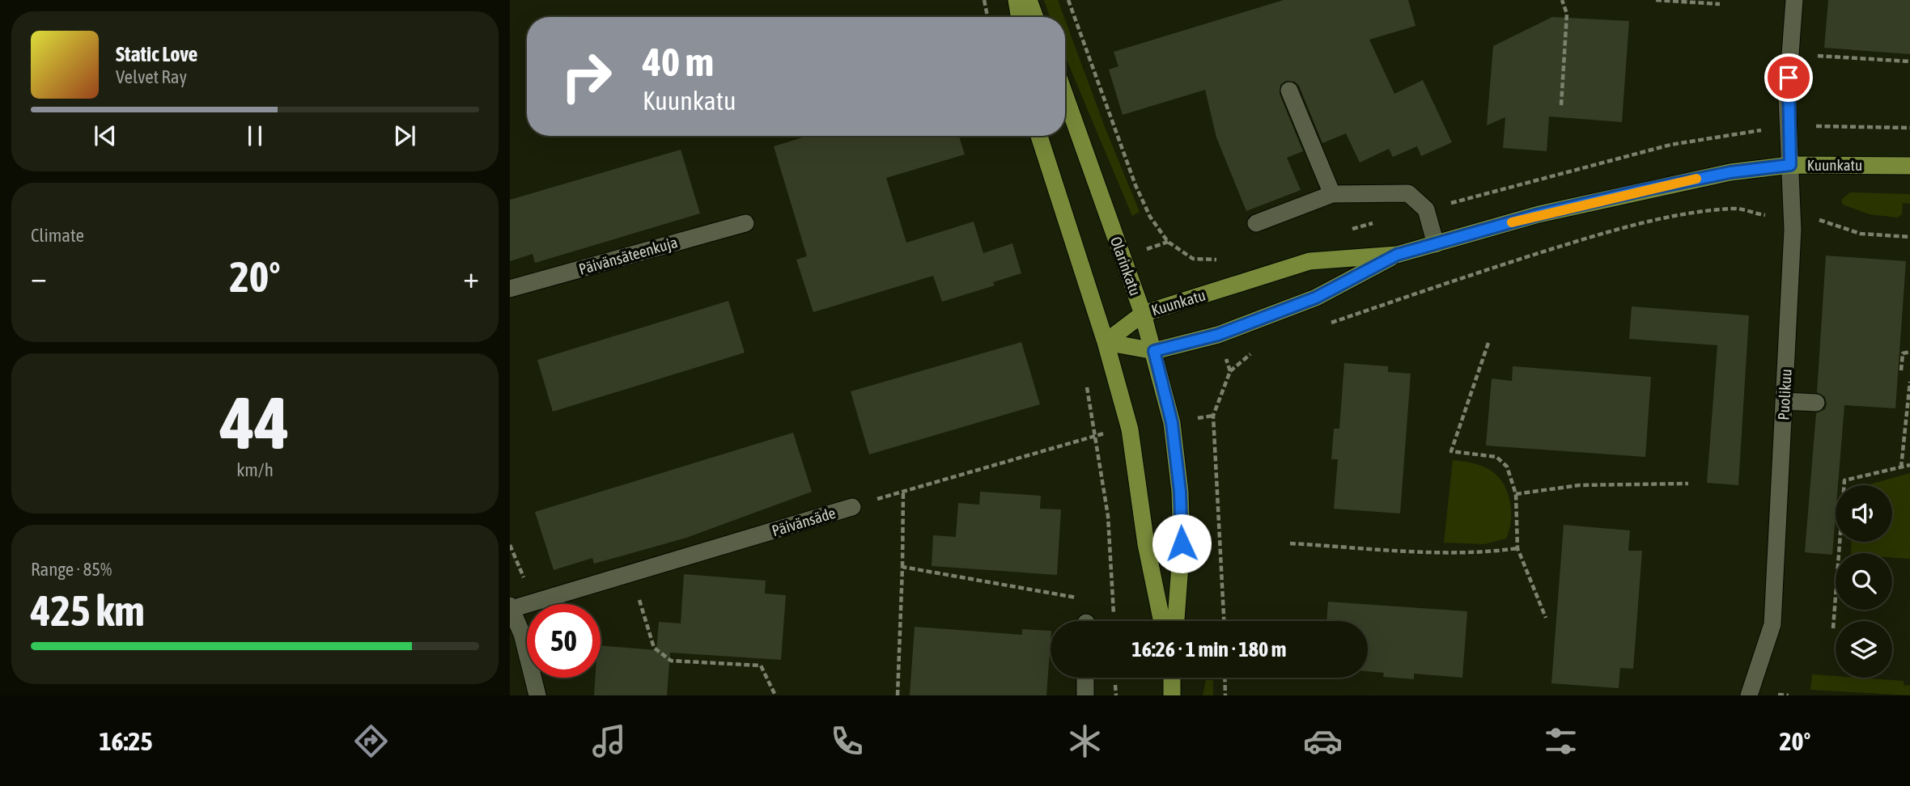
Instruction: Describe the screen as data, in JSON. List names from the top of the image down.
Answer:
{
  "streets": {
    "main road": ["Kuunkatu", "Olarinkatu"],
    "street": ["Päivänsäteenkuja", "Puolikuu", "Päivänsäde"]
  },
  "crossings": [
    ["Kuunkatu", "Olarinkatu"],
    ["Kuunkatu", "Puolikuu"]
  ],
  "page": {
    "turn": ["40 m", "Kuunkatu"],
    "song": ["Static Love", "Velvet Ray"],
    "tile": [
      "Climate",
      ["44", "km/h"],
      ["Range · 85%", "425 km"]
    ],
    "heat": ["−", "20°", "+"],
    "limit": "50",
    "trip": "16:26 · 1 min · 180 m",
    "tabs": ["16:25", "20°"]
  }
}
